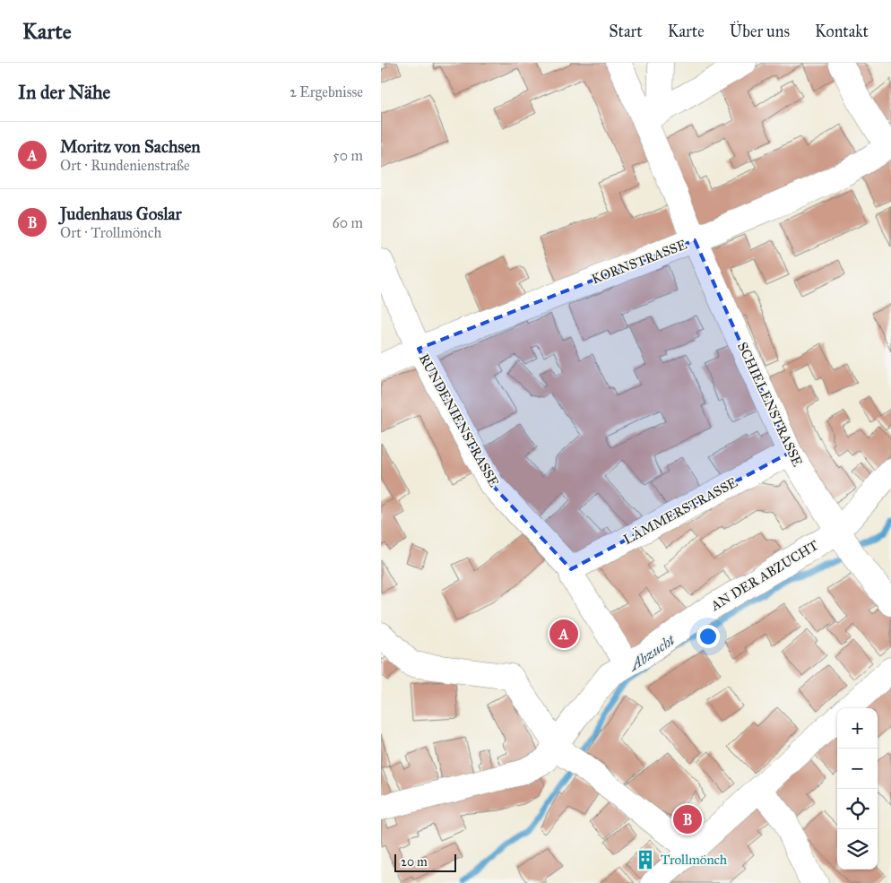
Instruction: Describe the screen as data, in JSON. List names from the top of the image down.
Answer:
{
  "streets": {
    "street": [
      "KORNSTRASSE",
      "SCHIELENSTRASSE",
      "RUNDENIENSTRASSE",
      "LÄMMERSTRASSE",
      "AN DER ABZUCHT"
    ]
  },
  "crossings": [
    ["KORNSTRASSE", "SCHIELENSTRASSE"],
    ["KORNSTRASSE", "RUNDENIENSTRASSE"],
    ["SCHIELENSTRASSE", "LÄMMERSTRASSE"],
    ["SCHIELENSTRASSE", "AN DER ABZUCHT"],
    ["RUNDENIENSTRASSE", "LÄMMERSTRASSE"],
    ["RUNDENIENSTRASSE", "AN DER ABZUCHT"]
  ],
  "water": ["Abzucht"],
  "places": {
    "building": ["Trollmönch"]
  },
  "scale_bar": "20 m",
  "page": {
    "header": "Karte",
    "nav": [
      "Start",
      "Karte",
      "Über uns",
      "Kontakt"
    ],
    "heading": ["In der Nähe", "2 Ergebnisse"],
    "list": [
      {
        "mark": "A",
        "name": "Moritz von Sachsen",
        "note": "Ort · Rundenienstraße",
        "value": "50 m"
      },
      {
        "mark": "B",
        "name": "Judenhaus Goslar",
        "note": "Ort · Trollmönch",
        "value": "60 m"
      }
    ],
    "pins": ["A", "B"],
    "map_buttons": ["+", "−"],
    "scale": "20 m"
  }
}
